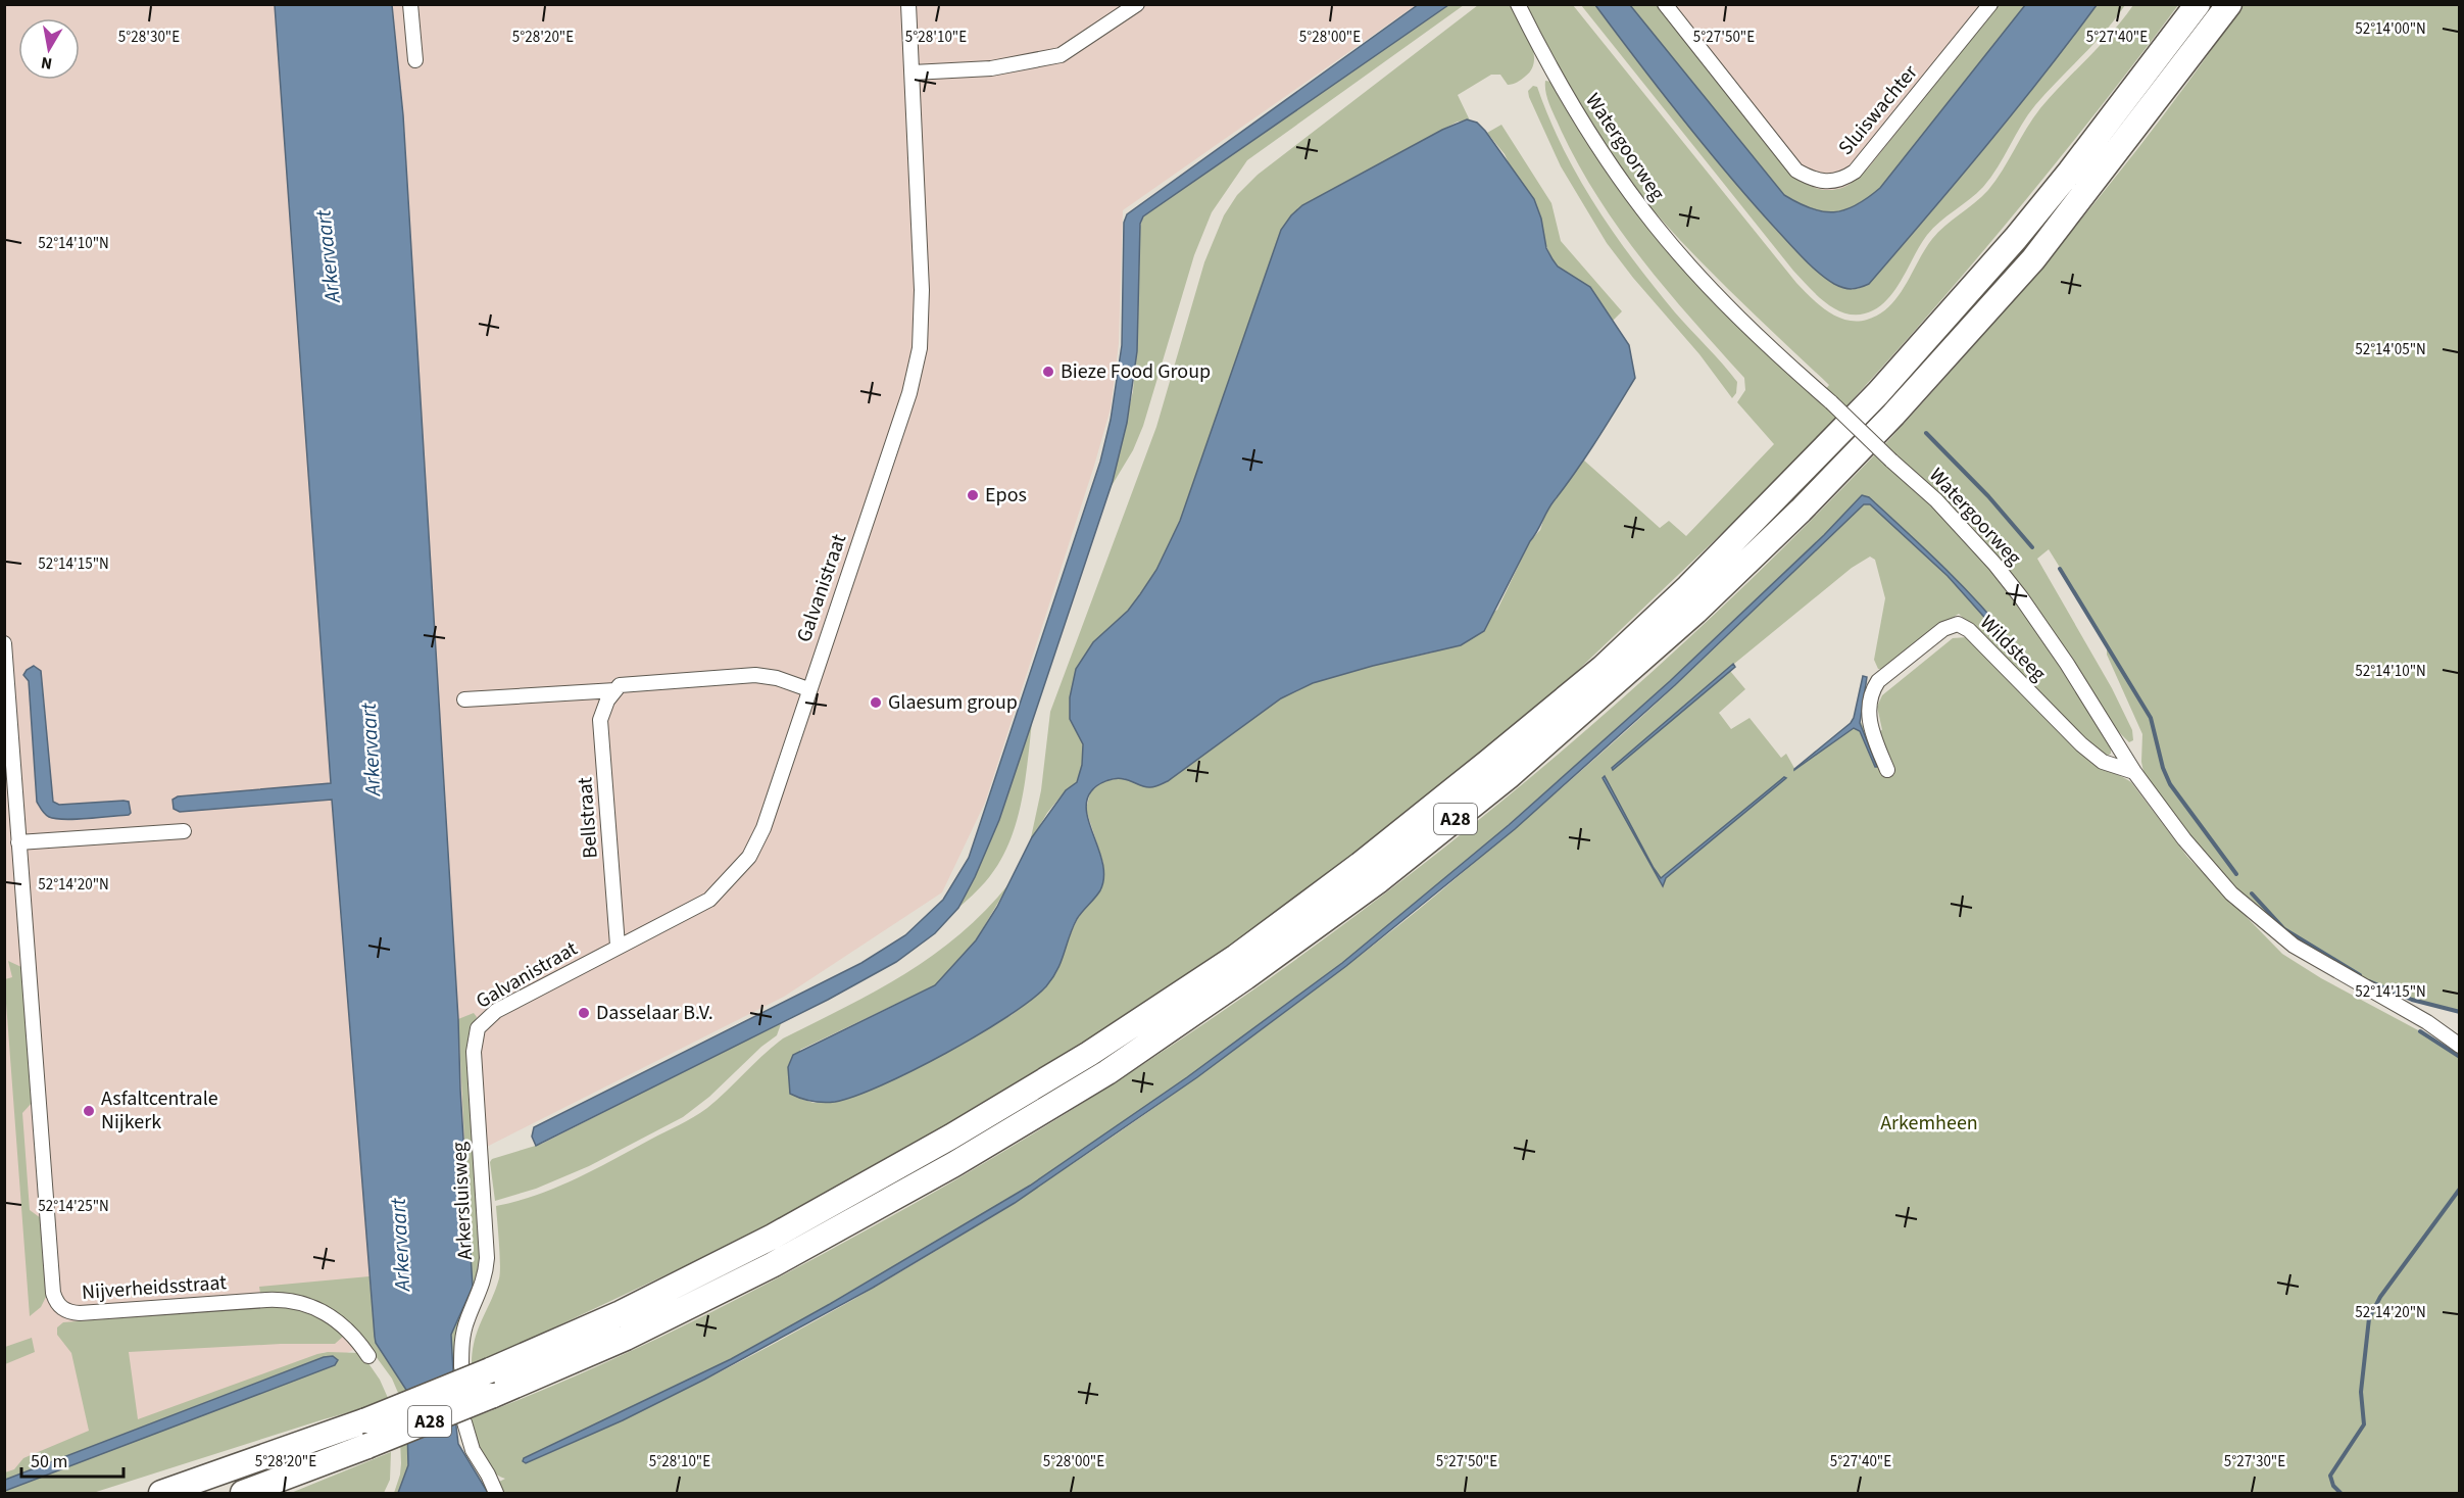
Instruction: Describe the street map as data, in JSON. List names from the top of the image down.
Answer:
{
  "streets": {
    "highway": ["A28"],
    "street": [
      "Sluiswachter",
      "Watergoorweg",
      "Galvanistraat",
      "Wildsteeg",
      "Bellstraat",
      "Arkersluisweg",
      "Nijverheidsstraat"
    ]
  },
  "crossings": [
    ["Watergoorweg", "Wildsteeg"],
    ["Galvanistraat", "Bellstraat"],
    ["Galvanistraat", "Arkersluisweg"]
  ],
  "water": ["Arkervaart"],
  "parks": ["Arkemheen"],
  "places": [
    "Bieze Food Group",
    "Epos",
    "Glaesum group",
    "Dasselaar B.V.",
    "Asfaltcentrale Nijkerk"
  ],
  "scale_bar": "50 m",
  "north": "bottom",
  "coordinates": [
    "52°14'00\"N",
    "5°28'30\"E",
    "5°28'20\"E",
    "5°28'10\"E",
    "5°28'00\"E",
    "5°27'50\"E",
    "5°27'40\"E",
    "52°14'10\"N",
    "52°14'05\"N",
    "52°14'15\"N",
    "52°14'20\"N",
    "52°14'25\"N",
    "5°27'30\"E"
  ]
}
